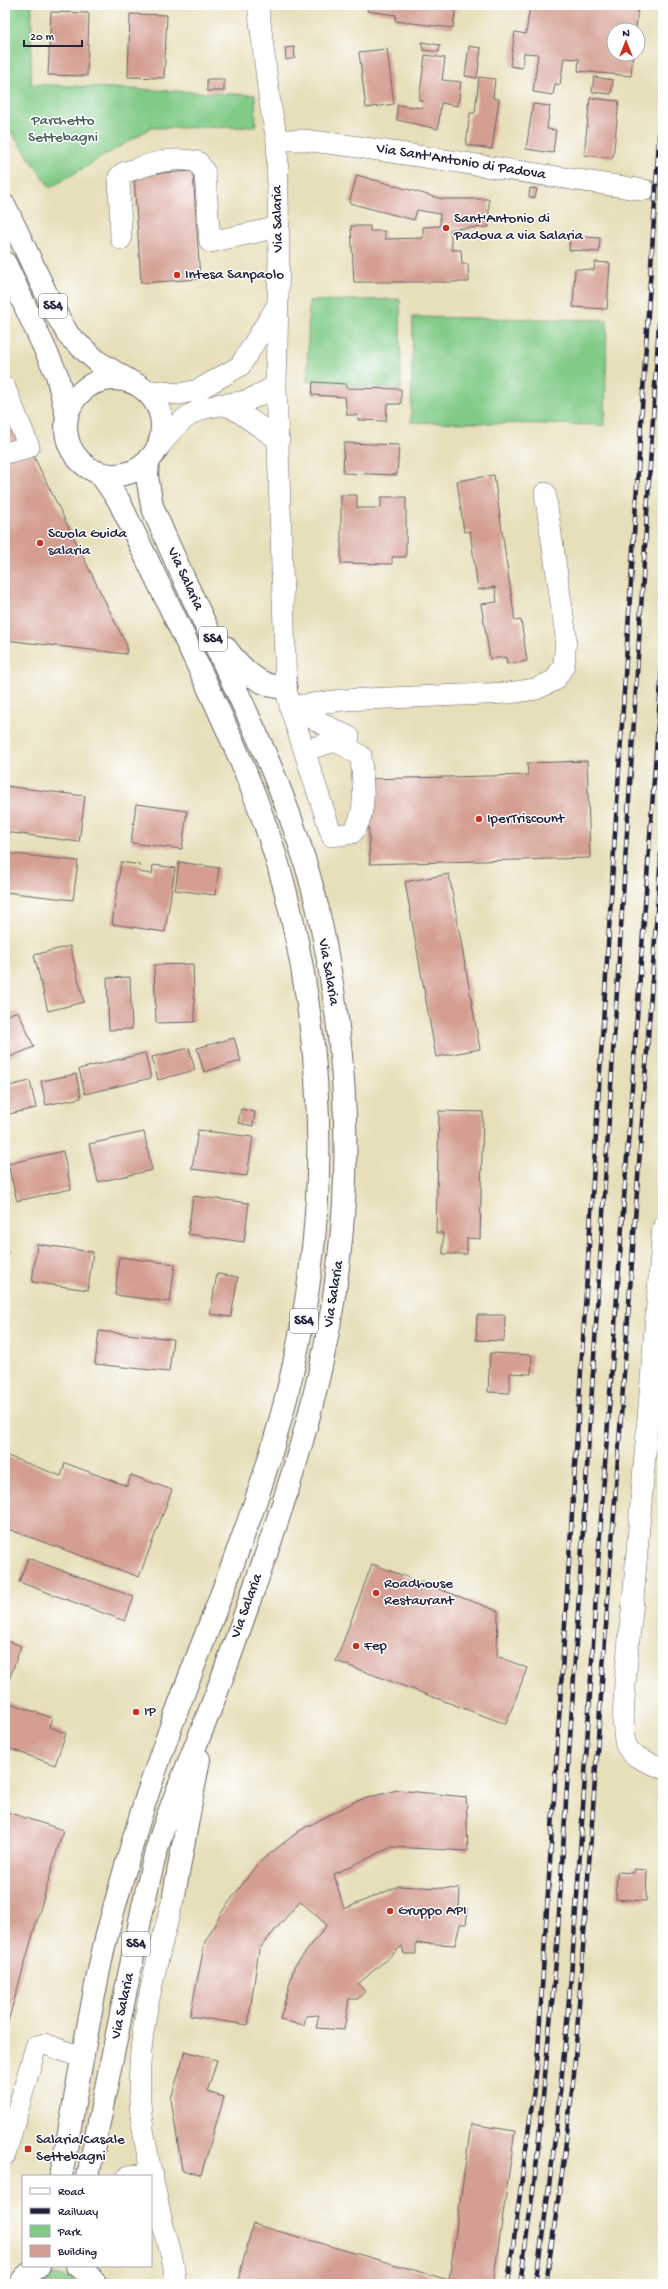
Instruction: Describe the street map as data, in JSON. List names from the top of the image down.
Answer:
{
  "streets": {
    "main road": ["Via Salaria", "SS4"],
    "street": ["Via Sant'Antonio di Padova"]
  },
  "crossings": [
    ["Via Sant'Antonio di Padova", "Via Salaria"],
    ["Via Salaria", "SS4"]
  ],
  "parks": ["Parchetto Settebagni"],
  "places": {
    "other": [
      "Sant'Antonio di Padova a via Salaria",
      "Intesa Sanpaolo",
      "Scuola Guida salaria",
      "IperTriscount",
      "Roadhouse Restaurant",
      "Fep",
      "IP",
      "Gruppo API"
    ],
    "transit": ["Salaria/Casale Settebagni"]
  },
  "legend": [
    "Road",
    "Railway",
    "Park",
    "Building"
  ],
  "scale_bar": "20 m",
  "north": "top"
}
